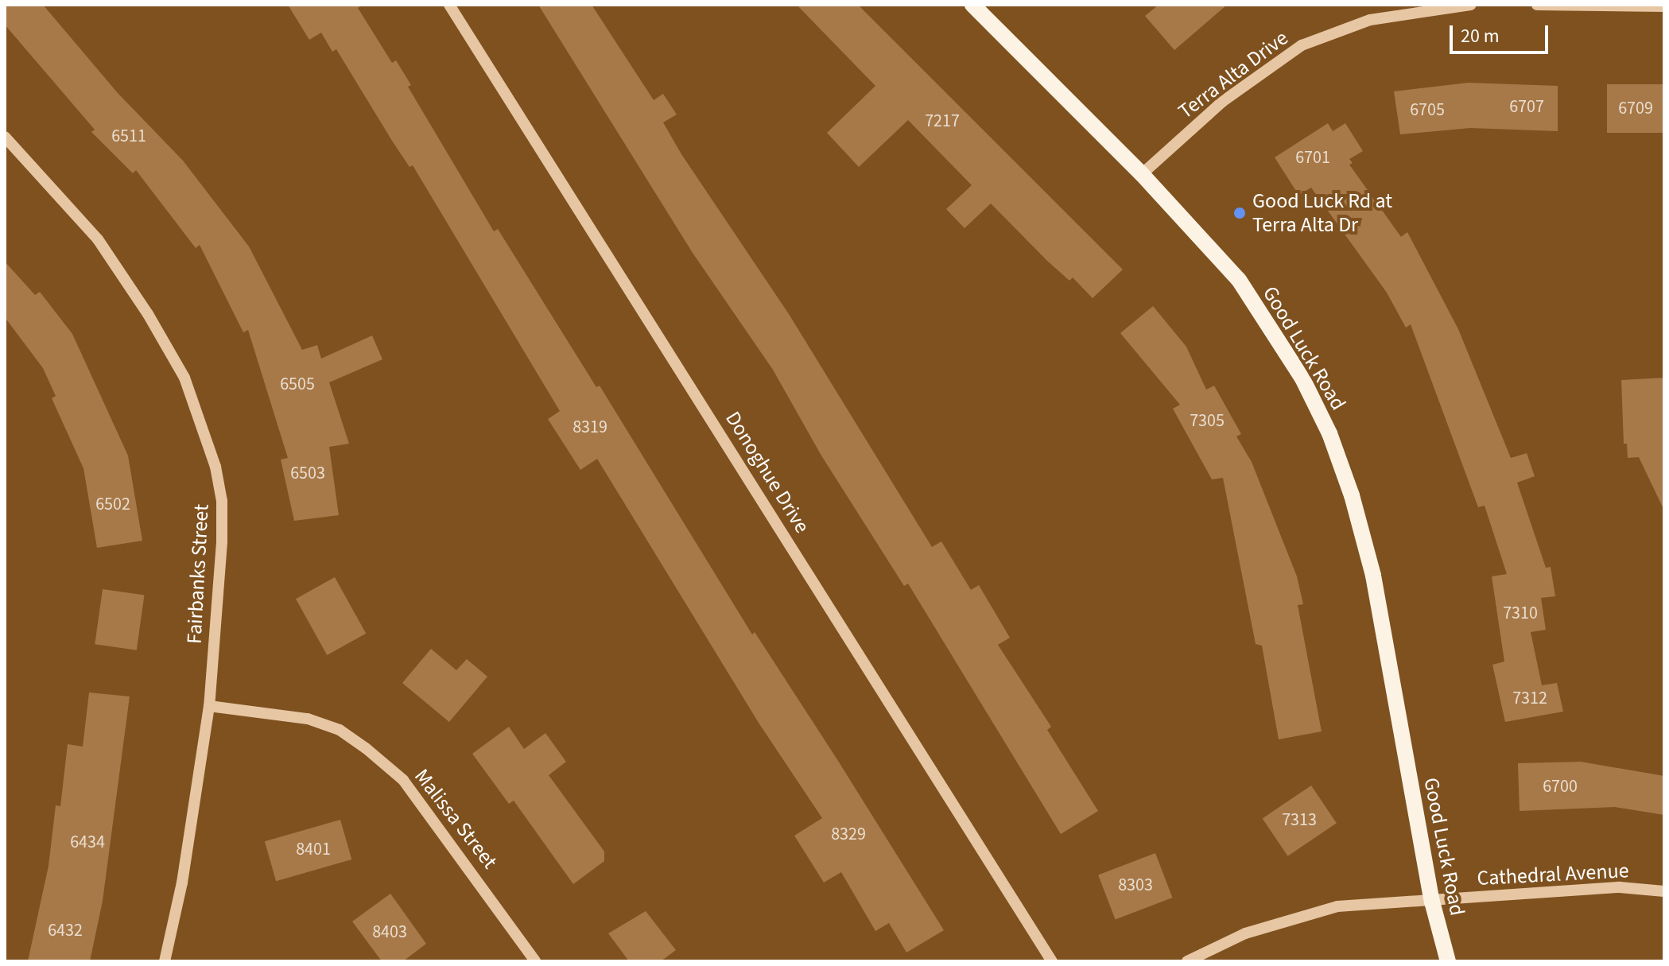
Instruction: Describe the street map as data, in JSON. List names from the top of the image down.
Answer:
{
  "streets": {
    "main road": ["Good Luck Road"],
    "street": [
      "Terra Alta Drive",
      "Donoghue Drive",
      "Fairbanks Street",
      "Malissa Street",
      "Cathedral Avenue"
    ]
  },
  "crossings": [
    ["Terra Alta Drive", "Good Luck Road"],
    ["Good Luck Road", "Cathedral Avenue"],
    ["Fairbanks Street", "Malissa Street"]
  ],
  "places": ["Good Luck Rd at Terra Alta Dr"],
  "house_numbers": [
    "6707",
    "6709",
    "6705",
    "7217",
    "6511",
    "6701",
    "6505",
    "7305",
    "8319",
    "6503",
    "6502",
    "7310",
    "7312",
    "6700",
    "7313",
    "8329",
    "6434",
    "8401",
    "8303",
    "6432",
    "8403"
  ],
  "scale_bar": "20 m"
}
